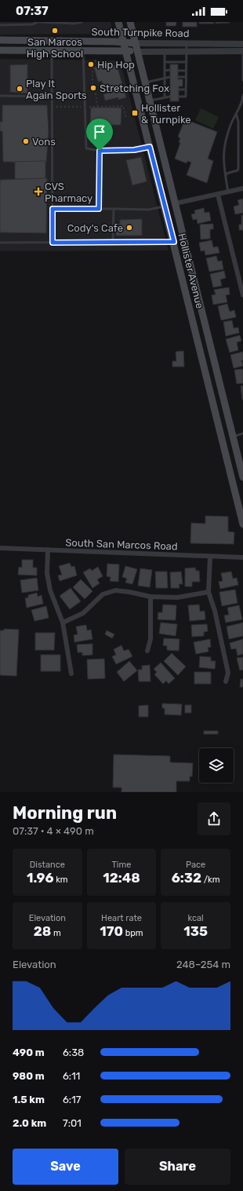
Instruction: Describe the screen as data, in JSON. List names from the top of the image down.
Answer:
{
  "streets": {
    "main road": ["South Turnpike Road", "Hollister Avenue"],
    "street": ["South San Marcos Road"]
  },
  "crossings": [
    ["South Turnpike Road", "Hollister Avenue"]
  ],
  "places": {
    "other": [
      "San Marcos High School",
      "Hip Hop",
      "Stretching Fox",
      "Play It Again Sports",
      "Vons",
      "Cody's Cafe"
    ],
    "transit": ["Hollister & Turnpike"],
    "health": ["CVS Pharmacy"]
  },
  "page": {
    "status": "07:37",
    "heading": ["Morning run", "07:37 · 4 × 490 m"],
    "stats": [
      ["Distance", "1.96 km"],
      ["Time", "12:48"],
      ["Pace", "6:32 /km"],
      ["Elevation", "28 m"],
      ["Heart rate", "170 bpm"],
      ["kcal", "135"]
    ],
    "chart": ["Elevation", "248–254 m"],
    "list": [
      {
        "name": "490 m",
        "note": "6:38"
      },
      {
        "name": "980 m",
        "note": "6:11"
      },
      {
        "name": "1.5 km",
        "note": "6:17"
      },
      {
        "name": "2.0 km",
        "note": "7:01"
      }
    ],
    "buttons": ["Save", "Share"]
  }
}
